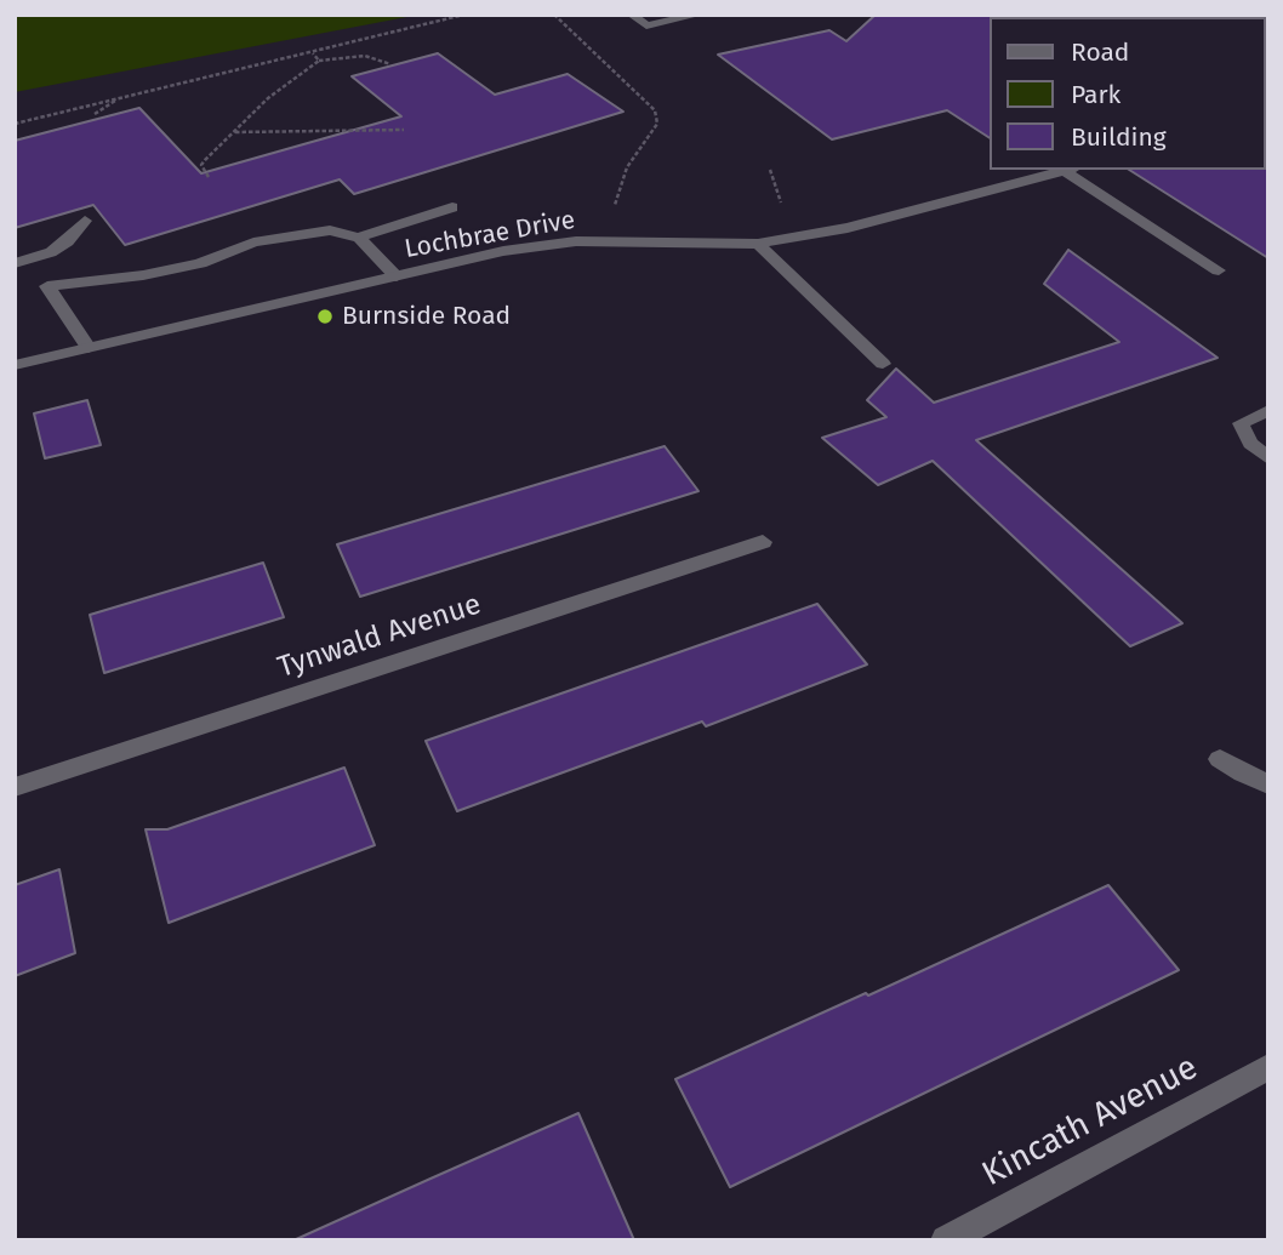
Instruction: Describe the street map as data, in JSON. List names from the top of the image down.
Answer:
{
  "streets": {
    "street": ["Lochbrae Drive", "Tynwald Avenue", "Kincath Avenue"]
  },
  "places": ["Burnside Road"],
  "legend": ["Road", "Park", "Building"]
}
